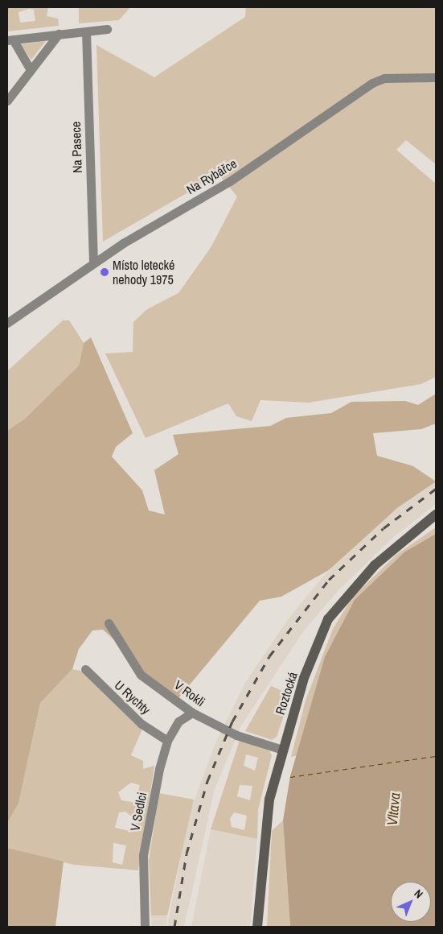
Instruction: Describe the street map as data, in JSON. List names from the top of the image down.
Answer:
{
  "streets": {
    "main road": ["Roztocká"],
    "street": [
      "Na Pasece",
      "Na Rybářce",
      "V Rokli",
      "U Rychty",
      "V Sedlci"
    ]
  },
  "crossings": [
    ["Na Pasece", "Na Rybářce"],
    ["V Rokli", "Roztocká"],
    ["V Rokli", "V Sedlci"],
    ["U Rychty", "V Sedlci"]
  ],
  "water": ["Vltava"],
  "places": ["Místo letecké nehody 1975"],
  "north": "top right"
}
